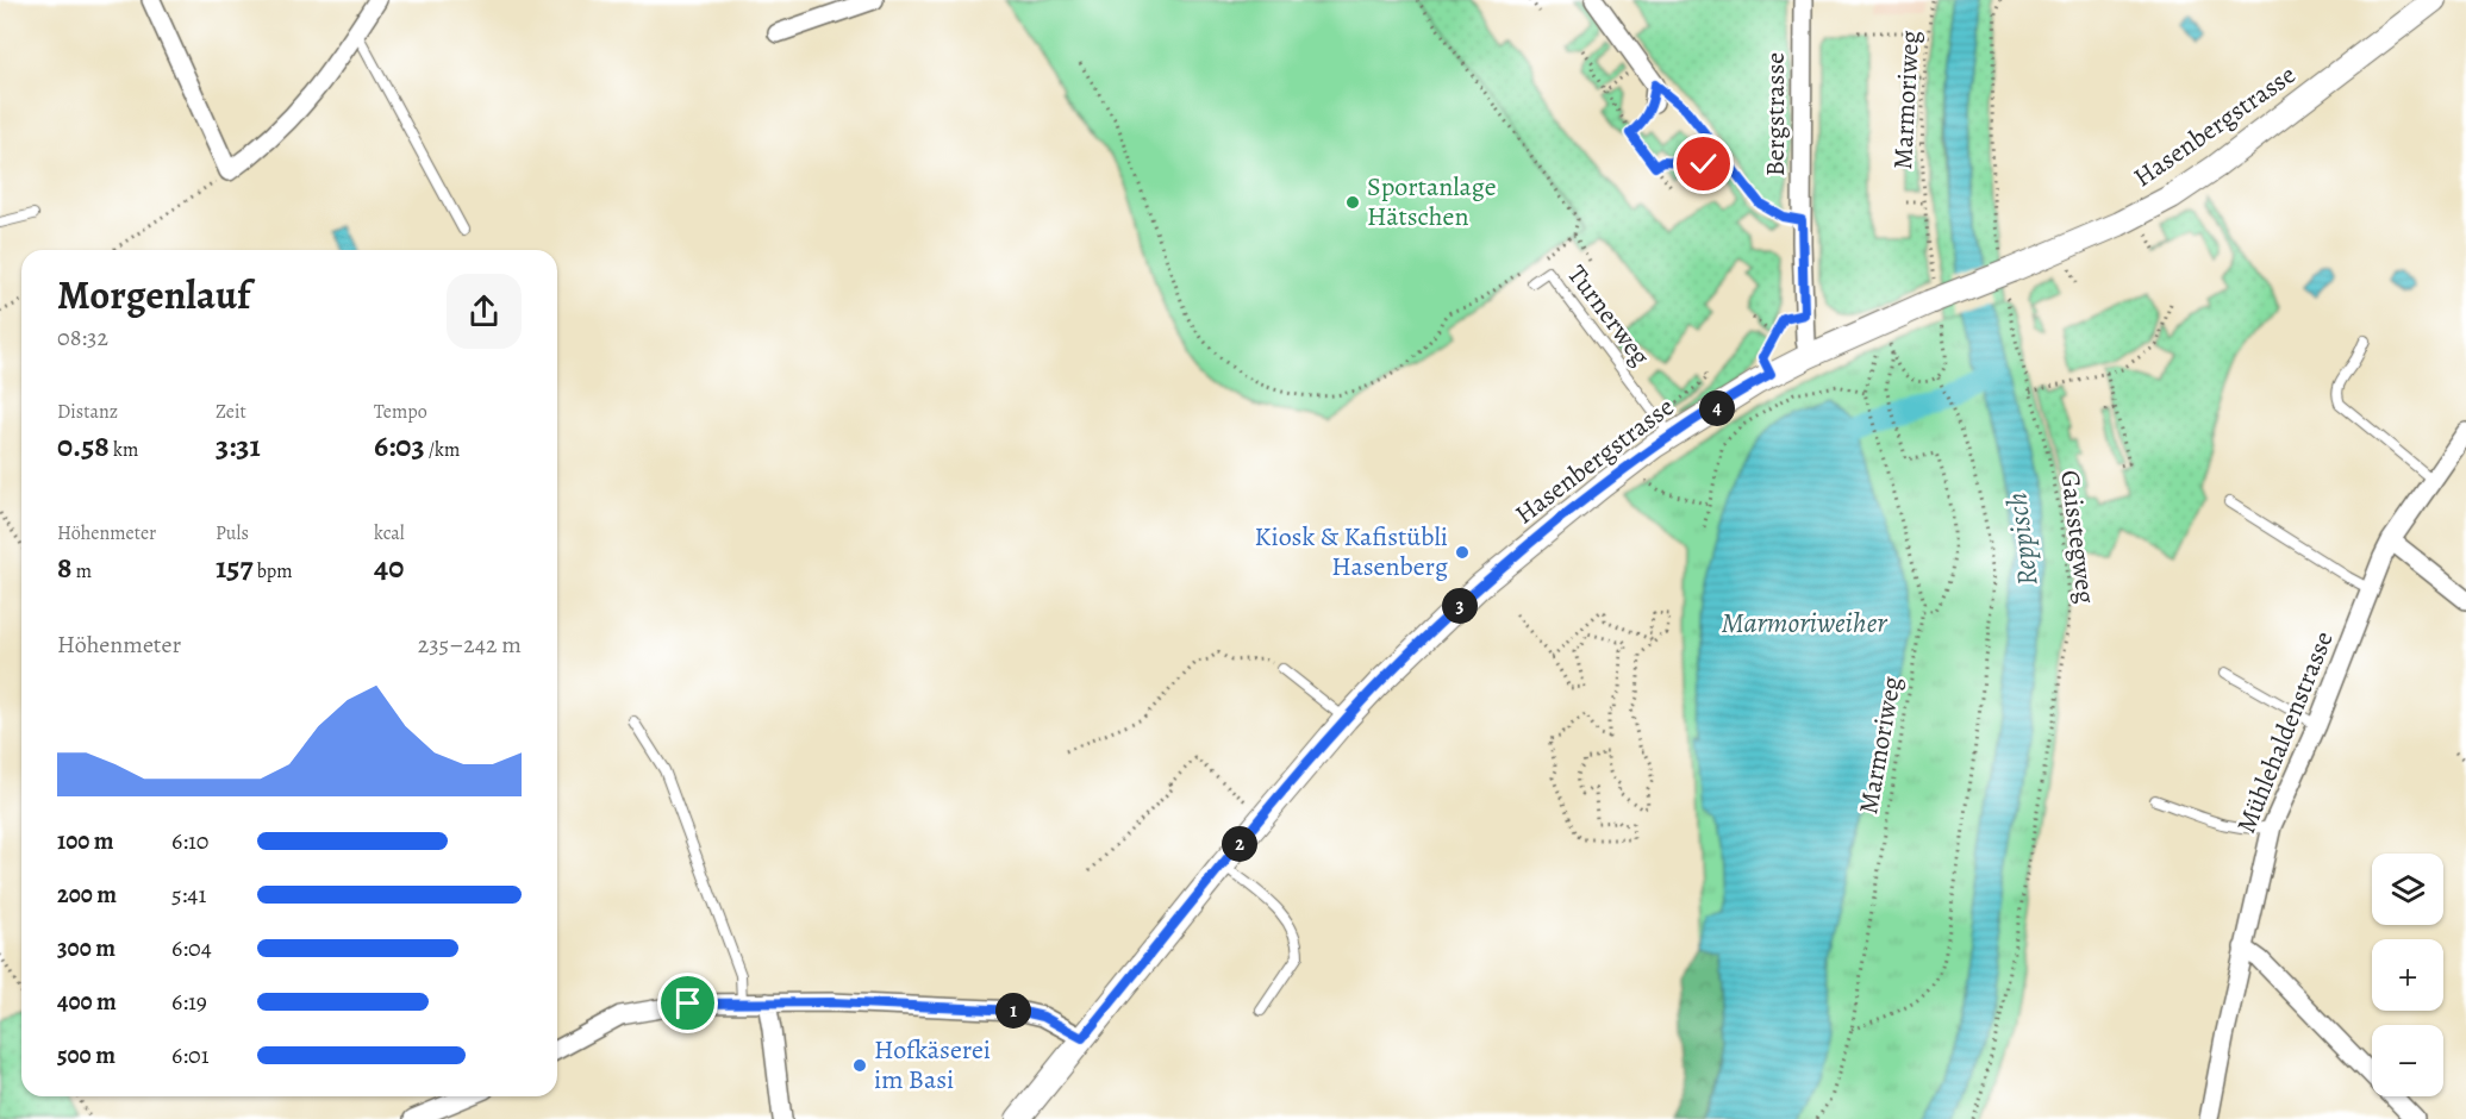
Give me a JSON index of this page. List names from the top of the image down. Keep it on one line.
{"streets":{"street":["Bergstrasse","Hasenbergstrasse","Mühlehaldenstrasse"],"lane":["Turnerweg"],"path":["Marmoriweg","Gaisstegweg"]},"crossings":[["Bergstrasse","Hasenbergstrasse"],["Hasenbergstrasse","Turnerweg"],["Hasenbergstrasse","Gaisstegweg"]],"water":["Reppisch","Marmoriweiher"],"places":["Sportanlage Hätschen","Kiosk & Kafistübli Hasenberg","Hofkäserei im Basi"],"page":{"heading":["Morgenlauf","08:32"],"stats":[["Distanz","0.58 km"],["Zeit","3:31"],["Tempo","6:03 /km"],["Höhenmeter","8 m"],["Puls","157 bpm"],["kcal","40"]],"pins":["4","3","2","1"],"chart":["Höhenmeter","235–242 m"],"list":[{"name":"100 m","note":"6:10"},{"name":"200 m","note":"5:41"},{"name":"300 m","note":"6:04"},{"name":"400 m","note":"6:19"},{"name":"500 m","note":"6:01"}],"map_buttons":["+","−"]}}
